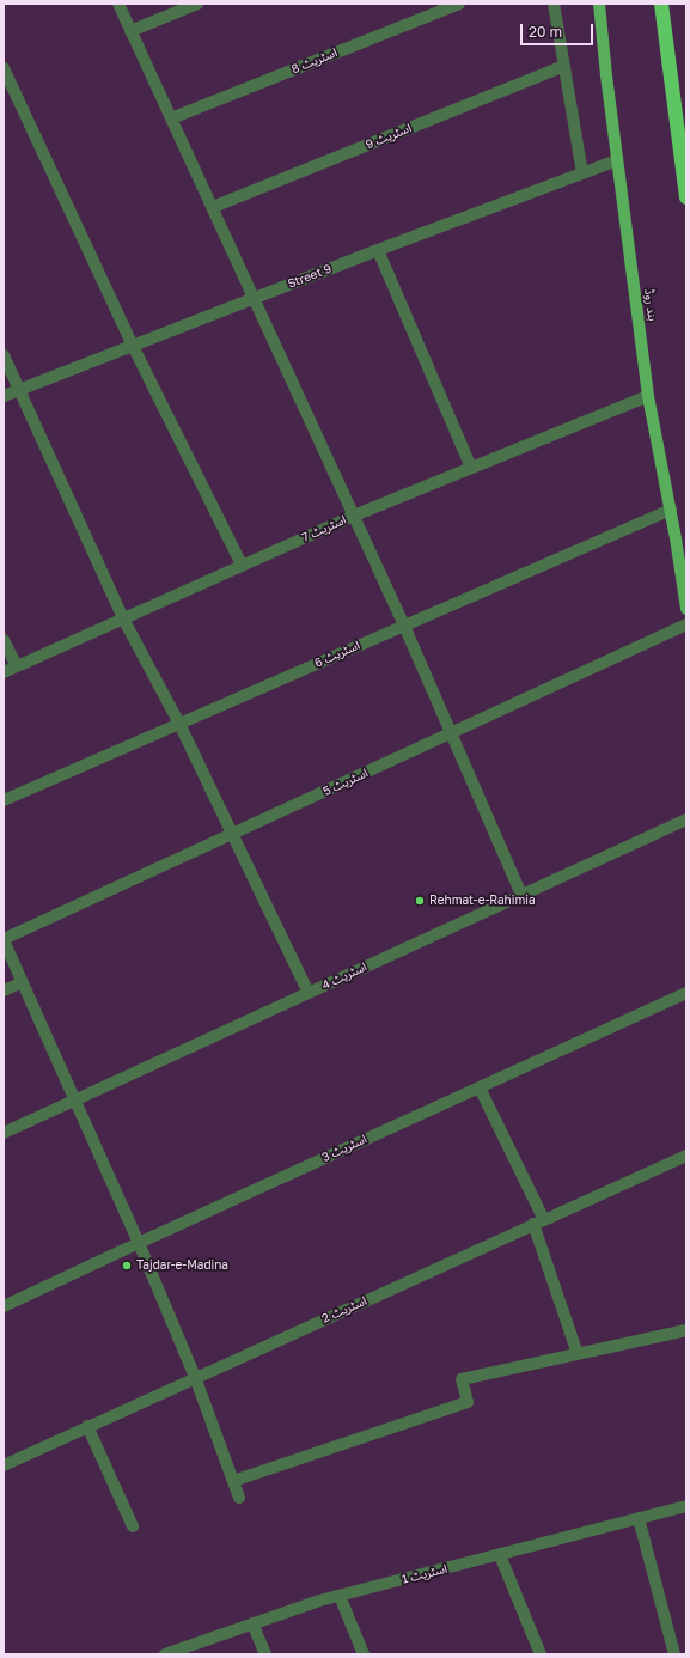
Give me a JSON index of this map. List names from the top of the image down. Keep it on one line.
{"streets":{"main road":["بند روڈ"],"street":["اسٹریٹ 8","اسٹریٹ 9","Street 9","اسٹریٹ 7","اسٹریٹ 6","اسٹریٹ 5","اسٹریٹ 4","اسٹریٹ 3","اسٹریٹ 2","اسٹریٹ 1"]},"crossings":[["Street 9","بند روڈ"],["بند روڈ","اسٹریٹ 7"],["بند روڈ","اسٹریٹ 6"]],"places":["Rehmat-e-Rahimia","Tajdar-e-Madina"],"scale_bar":"20 m"}
